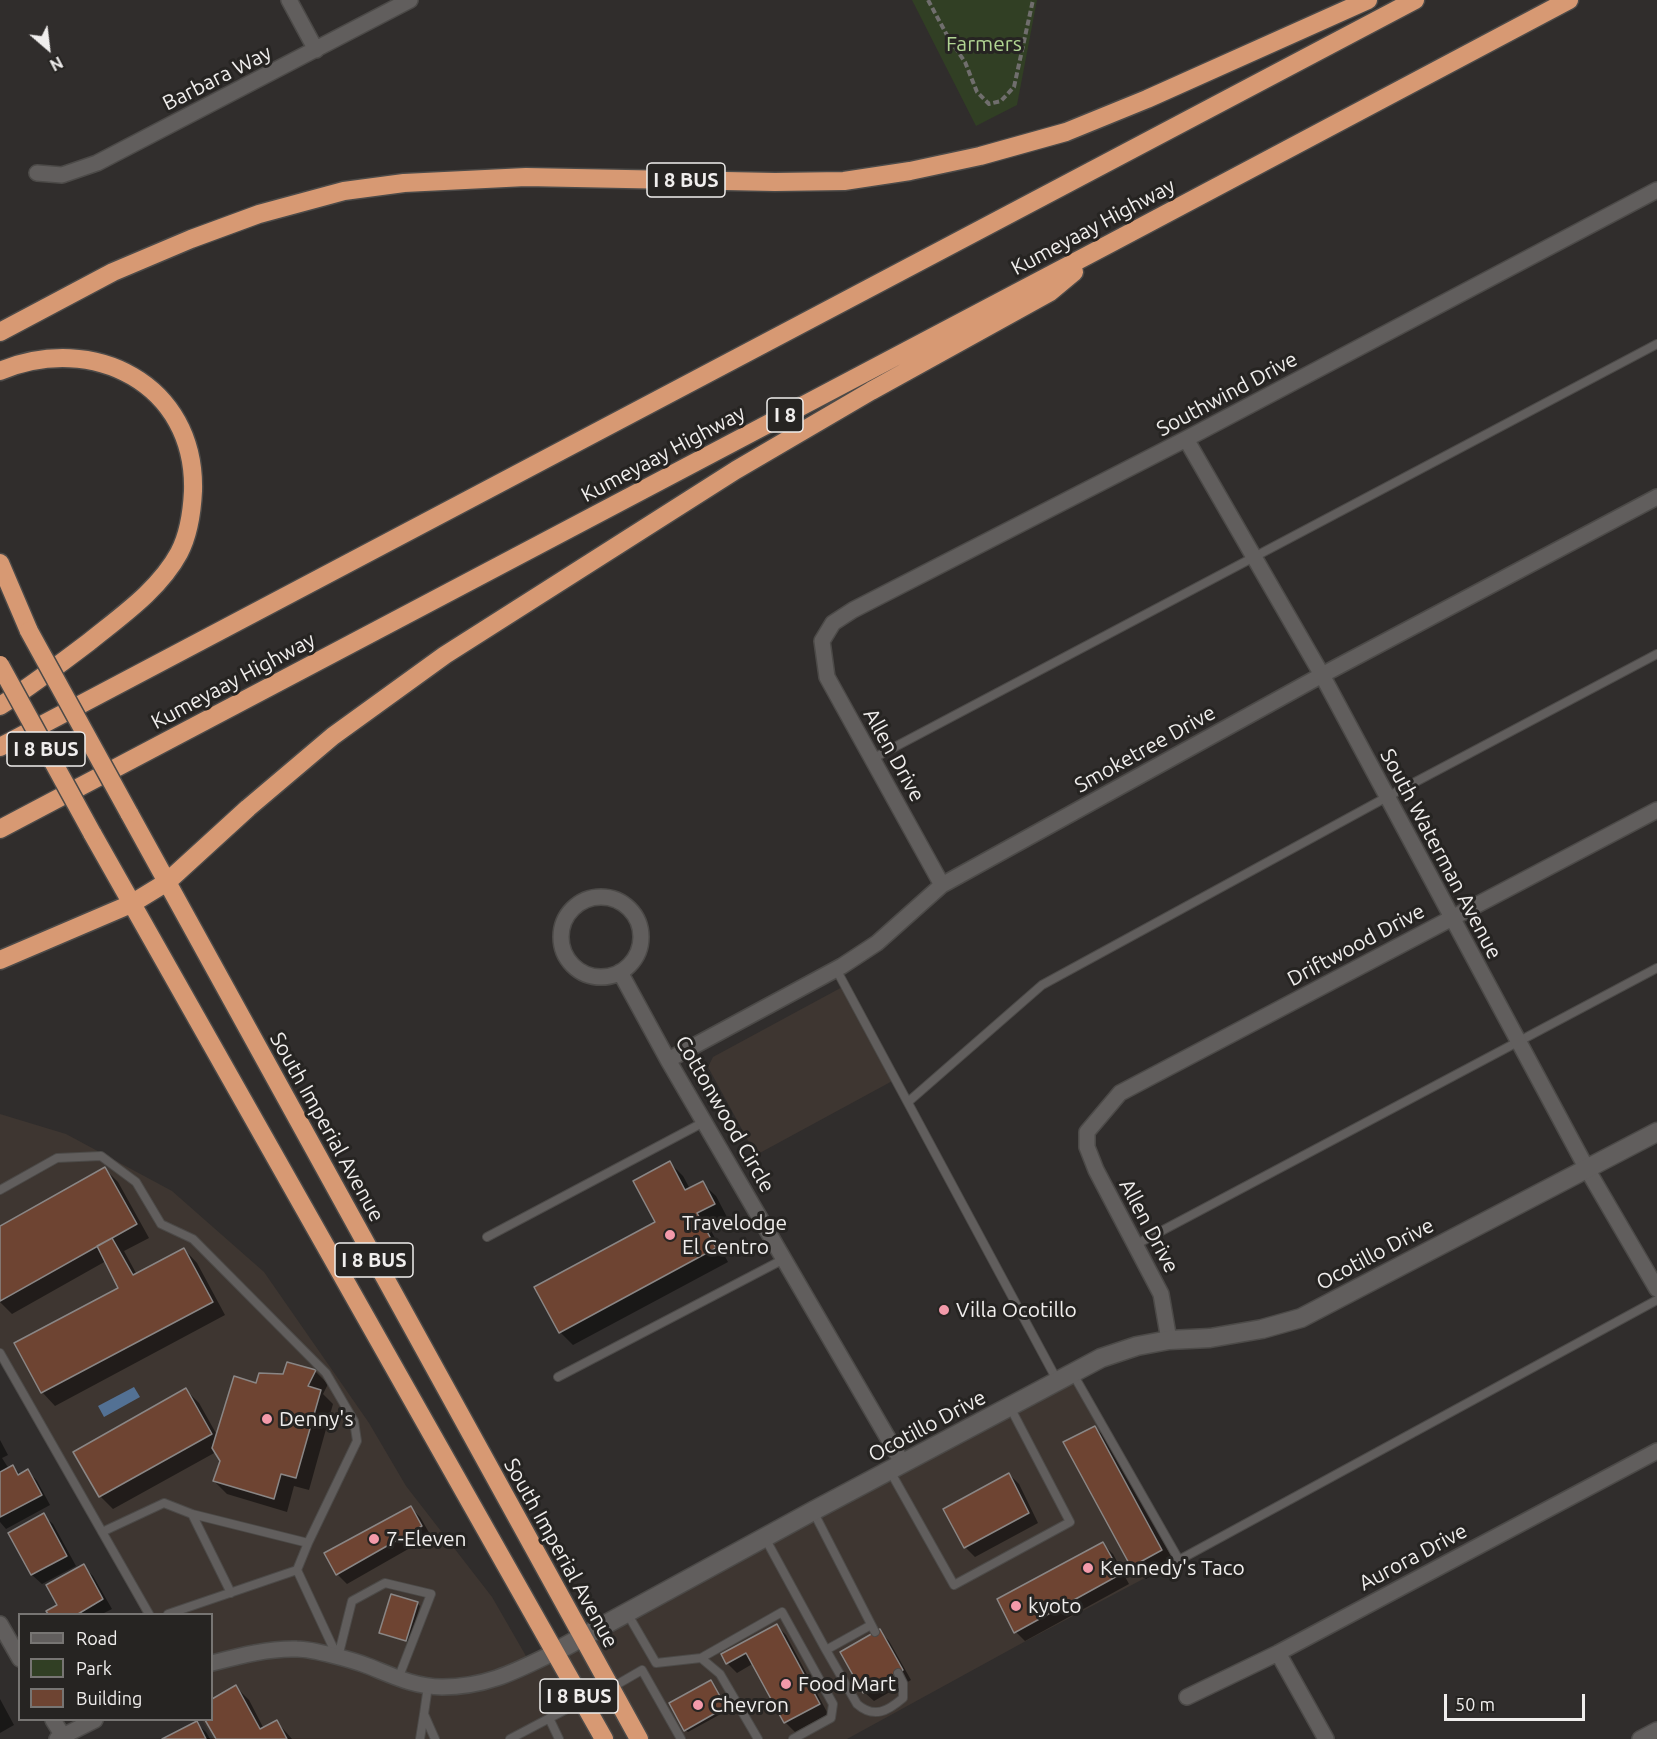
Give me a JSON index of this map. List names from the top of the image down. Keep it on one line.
{"streets":{"highway":["I 8 BUS","Kumeyaay Highway","I 8","South Imperial Avenue"],"street":["Barbara Way","Southwind Drive","Smoketree Drive","Allen Drive","South Waterman Avenue","Driftwood Drive","Cottonwood Circle","Ocotillo Drive","Aurora Drive"]},"crossings":[["I 8 BUS","Ocotillo Drive"],["Southwind Drive","Allen Drive"],["Southwind Drive","South Waterman Avenue"],["Smoketree Drive","Allen Drive"],["Smoketree Drive","South Waterman Avenue"],["Smoketree Drive","Cottonwood Circle"],["Allen Drive","Driftwood Drive"],["Allen Drive","Ocotillo Drive"],["South Waterman Avenue","Driftwood Drive"],["South Waterman Avenue","Ocotillo Drive"],["Cottonwood Circle","Ocotillo Drive"],["South Imperial Avenue","Ocotillo Drive"]],"parks":["Farmers"],"places":["Travelodge El Centro","Villa Ocotillo","Denny's","7-Eleven","Kennedy's Taco","kyoto","Food Mart","Chevron"],"legend":["Road","Park","Building"],"scale_bar":"50 m","north":"bottom right"}
